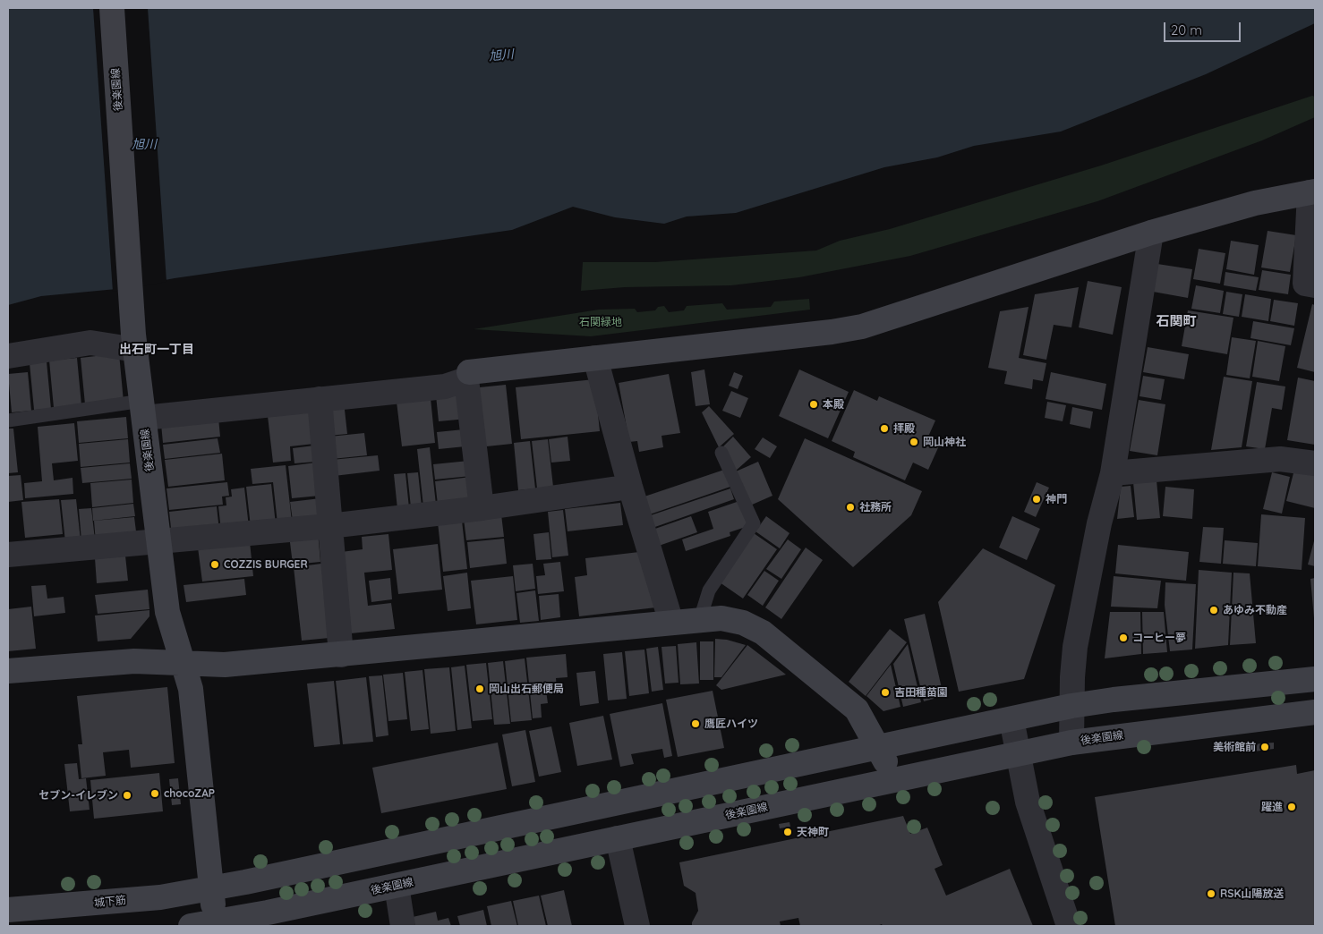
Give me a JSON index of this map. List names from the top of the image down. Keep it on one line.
{"streets":{"main road":["後楽園線","城下筋"]},"crossings":[["後楽園線","城下筋"]],"districts":["石関町","出石町一丁目"],"water":["旭川"],"parks":["石関緑地"],"places":["本殿","拝殿","岡山神社","神門","社務所","COZZIS BURGER","あゆみ不動産","コーヒー夢","岡山出石郵便局","吉田種苗園","鷹匠ハイツ","美術館前","chocoZAP","セブン-イレブン","躍進","天神町","RSK山陽放送"],"scale_bar":"20 m"}
